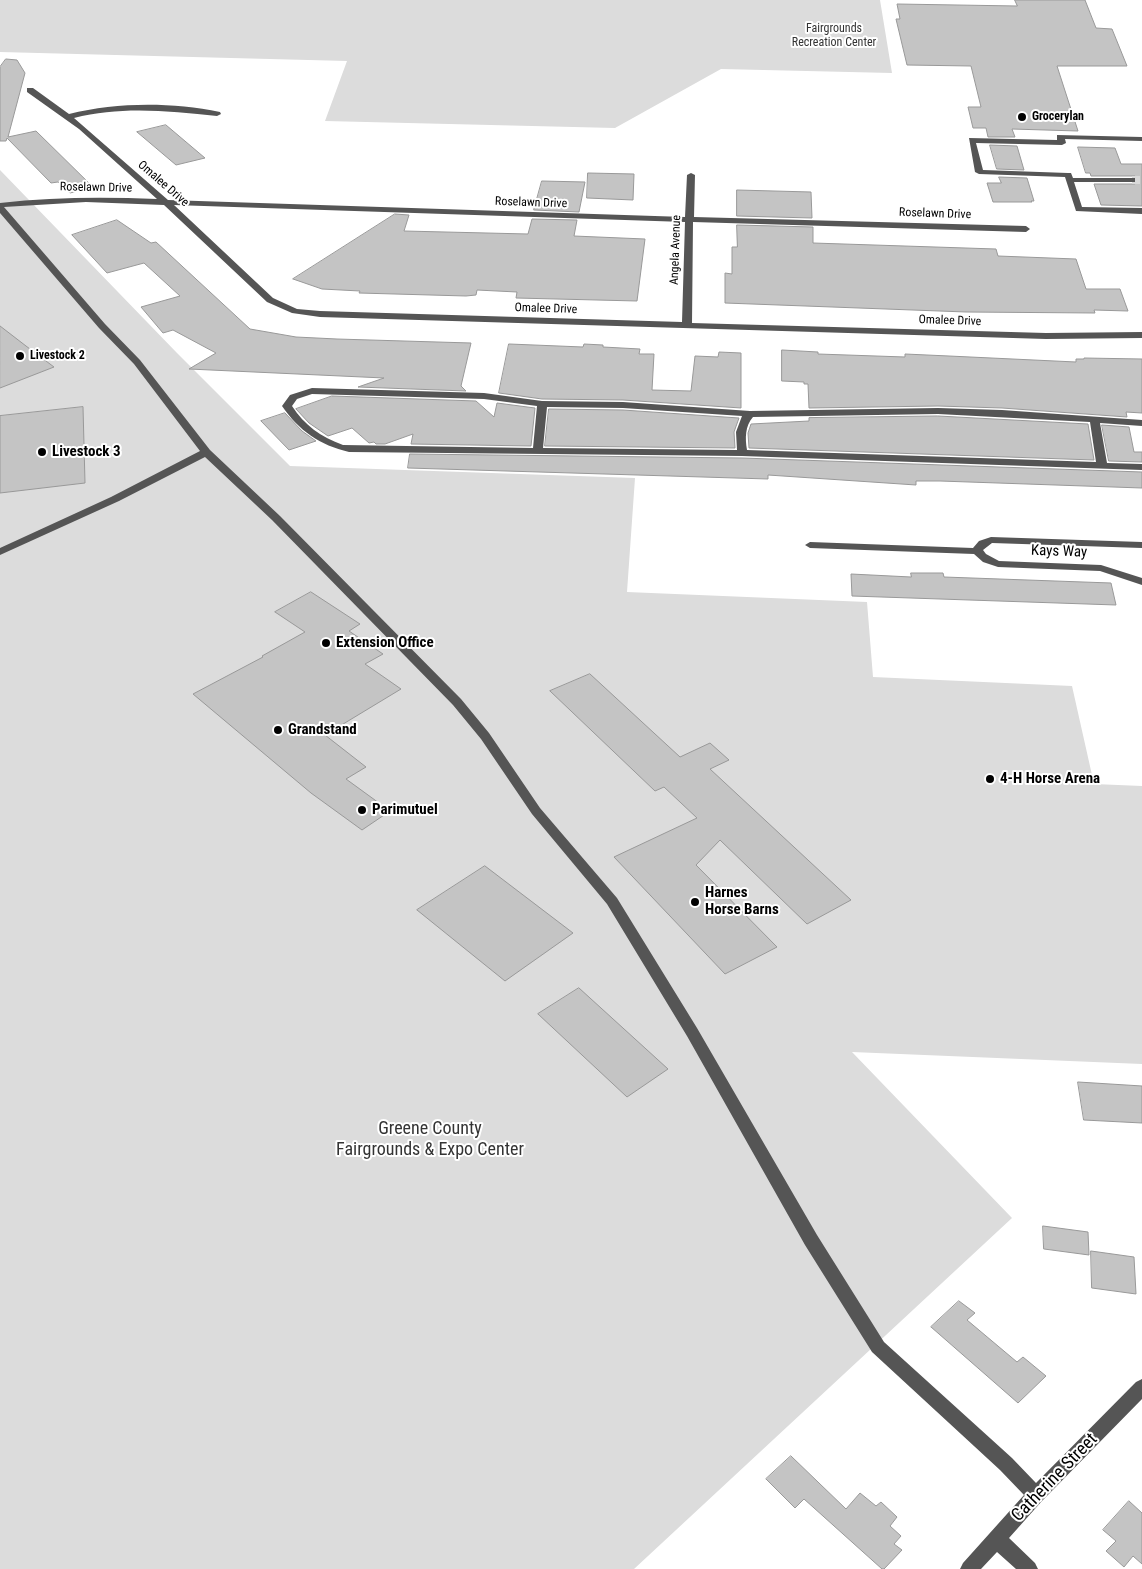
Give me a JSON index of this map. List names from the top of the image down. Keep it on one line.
{"streets":{"street":["Omalee Drive","Roselawn Drive","Angela Avenue","Kays Way","Catherine Street"]},"crossings":[["Omalee Drive","Roselawn Drive"],["Omalee Drive","Angela Avenue"],["Roselawn Drive","Angela Avenue"]],"parks":["Fairgrounds Recreation Center","Greene County Fairgrounds & Expo Center"],"places":["Grocerylan","Livestock 2","Livestock 3","Extension Office","Grandstand","4-H Horse Arena","Parimutuel","Harnes Horse Barns"]}
